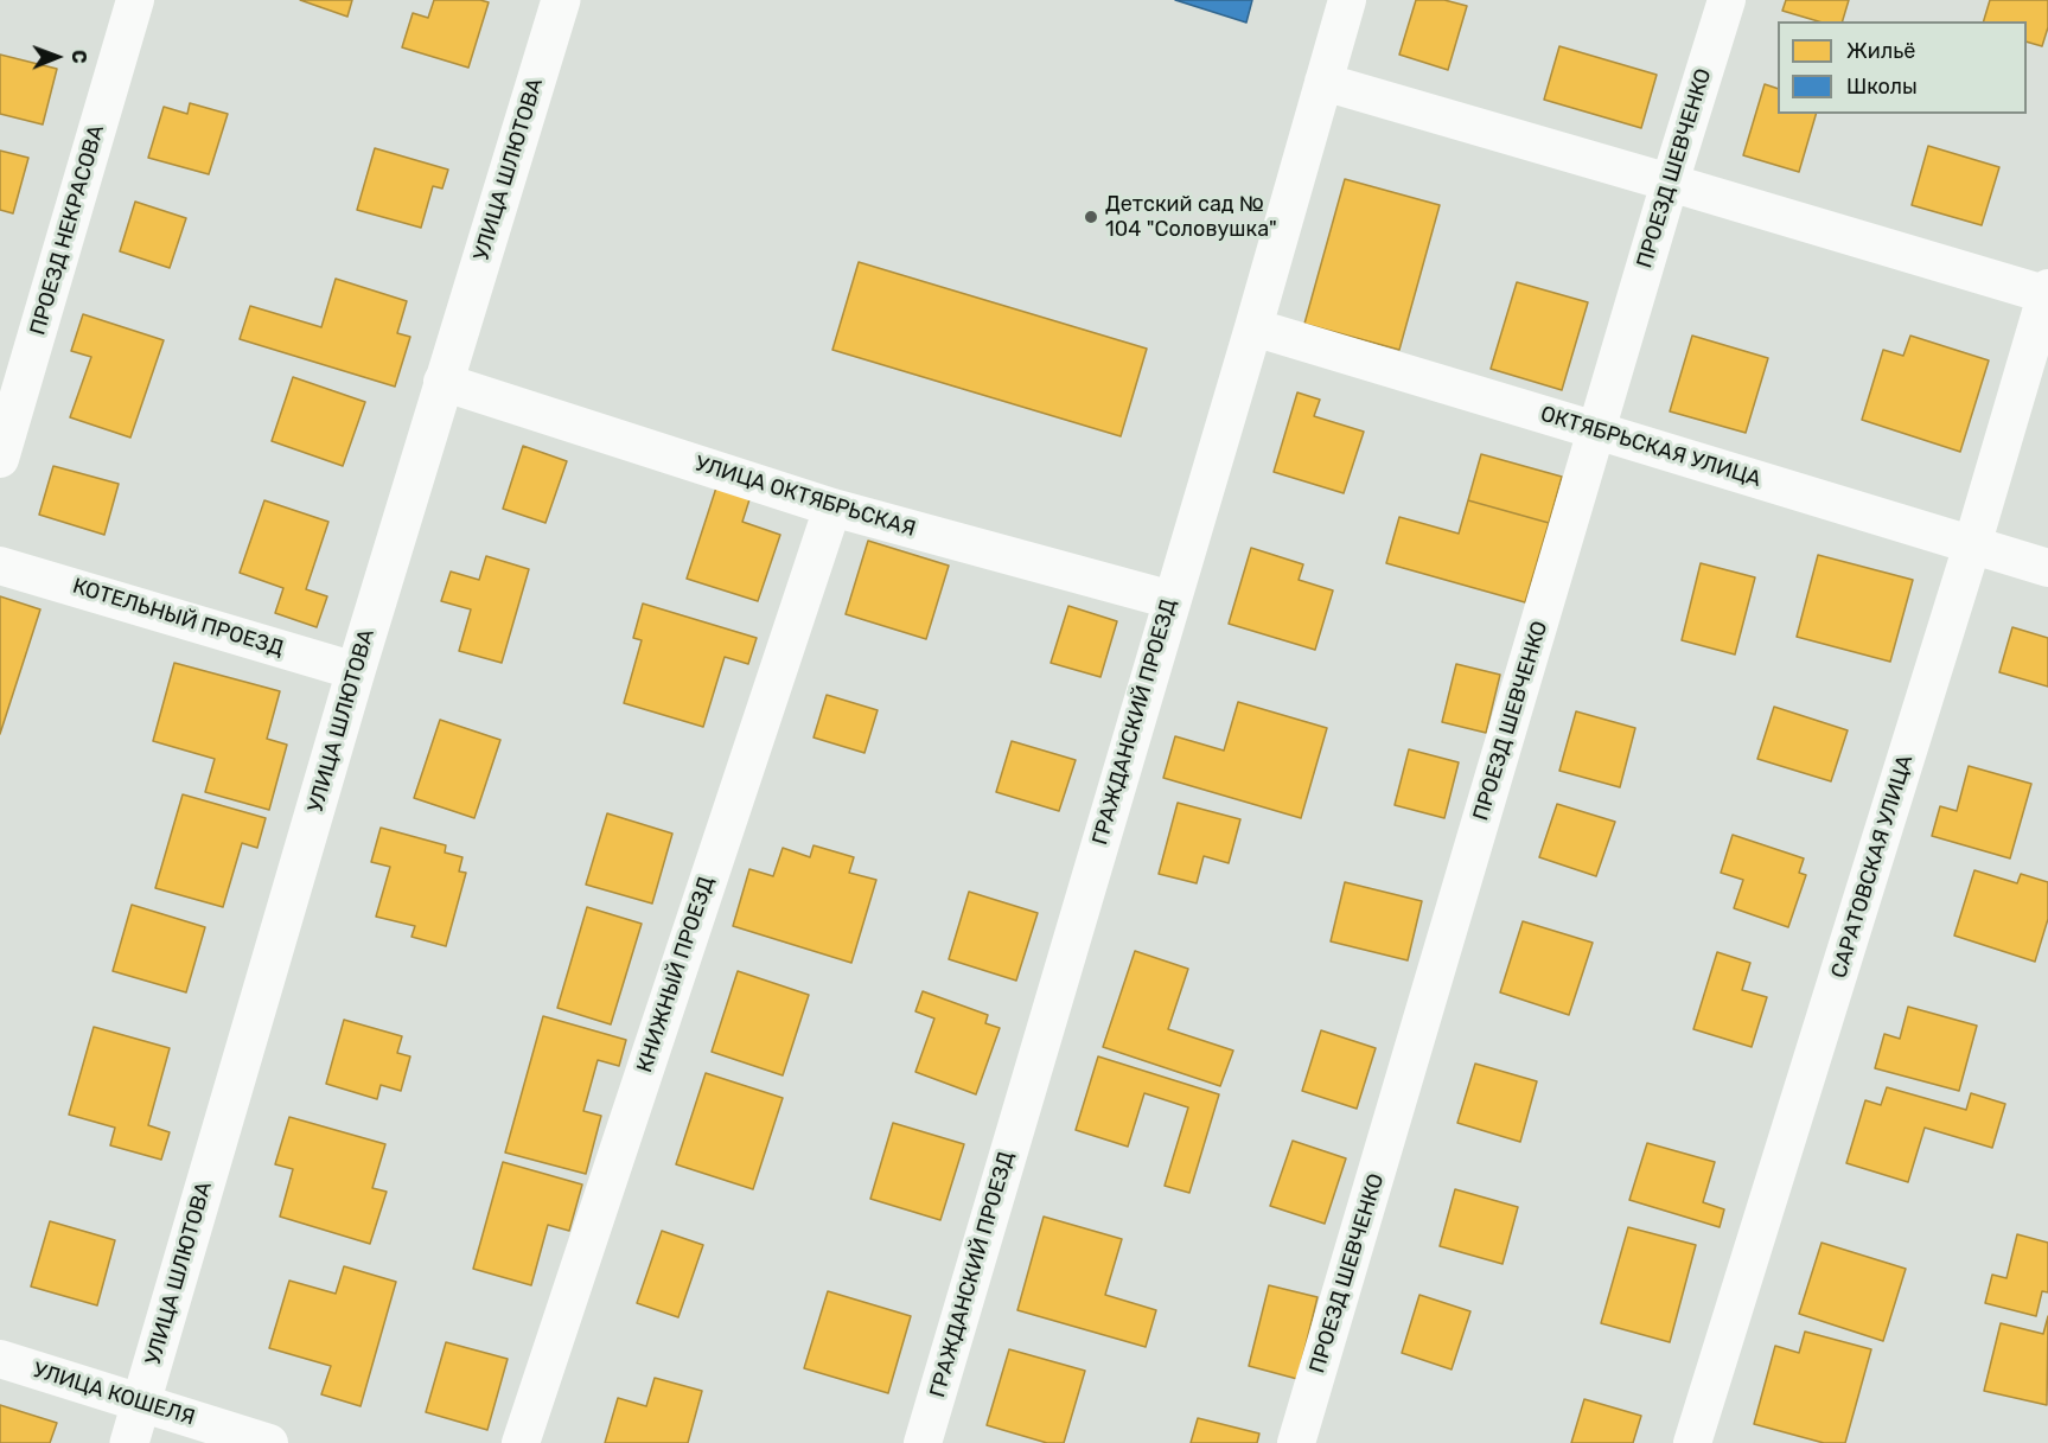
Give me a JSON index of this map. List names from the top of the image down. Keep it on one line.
{"streets":{"main road":["УЛИЦА ШЛЮТОВА"],"street":["ПРОЕЗД ШЕВЧЕНКО","ПРОЕЗД НЕКРАСОВА","ОКТЯБРЬСКАЯ УЛИЦА","УЛИЦА ОКТЯБРЬСКАЯ","КОТЕЛЬНЫЙ ПРОЕЗД","ГРАЖДАНСКИЙ ПРОЕЗД","САРАТОВСКАЯ УЛИЦА","КНИЖНЫЙ ПРОЕЗД","УЛИЦА КОШЕЛЯ"]},"crossings":[["ПРОЕЗД ШЕВЧЕНКО","ОКТЯБРЬСКАЯ УЛИЦА"],["УЛИЦА ШЛЮТОВА","УЛИЦА ОКТЯБРЬСКАЯ"],["УЛИЦА ШЛЮТОВА","КОТЕЛЬНЫЙ ПРОЕЗД"],["УЛИЦА ШЛЮТОВА","УЛИЦА КОШЕЛЯ"],["ОКТЯБРЬСКАЯ УЛИЦА","ГРАЖДАНСКИЙ ПРОЕЗД"],["ОКТЯБРЬСКАЯ УЛИЦА","САРАТОВСКАЯ УЛИЦА"],["УЛИЦА ОКТЯБРЬСКАЯ","ГРАЖДАНСКИЙ ПРОЕЗД"],["УЛИЦА ОКТЯБРЬСКАЯ","КНИЖНЫЙ ПРОЕЗД"]],"places":["Детский сад № 104 \"Соловушка\""],"legend":["Жильё","Школы"],"north":"right"}
